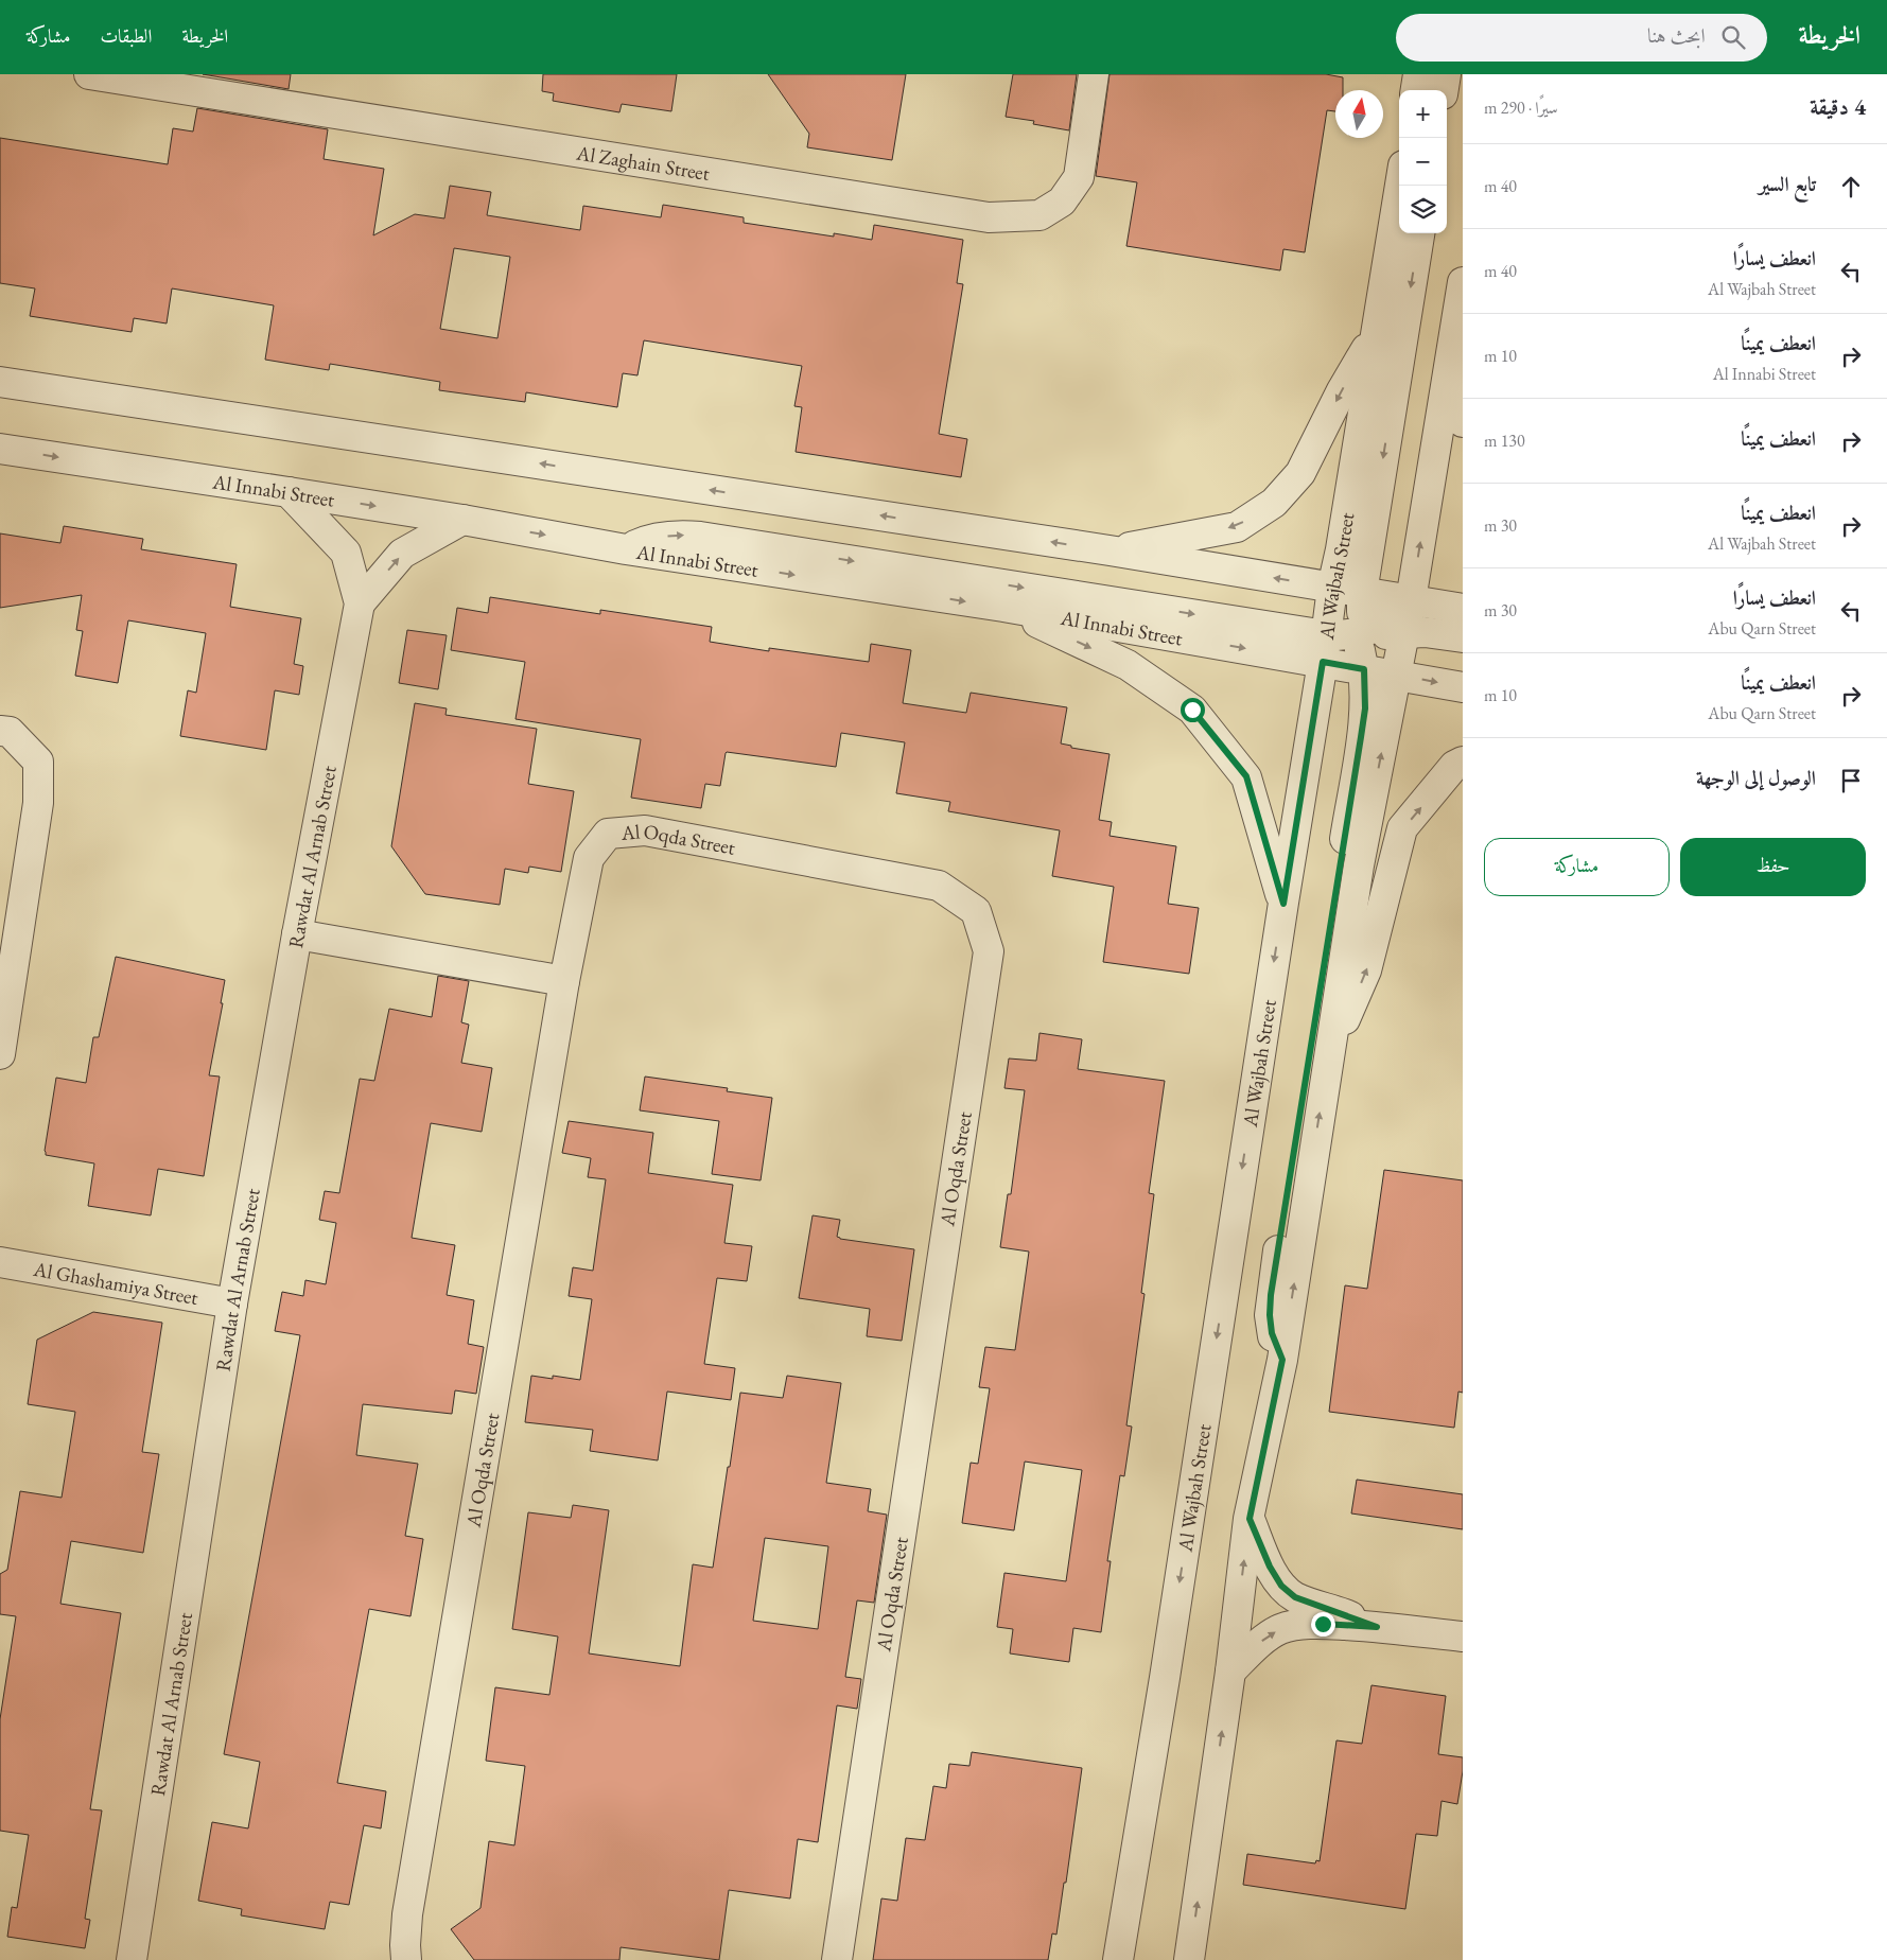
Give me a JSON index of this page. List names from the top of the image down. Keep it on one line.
{"streets":{"street":["Al Zaghain Street","Al Innabi Street","Al Wajbah Street","Al Oqda Street","Rawdat Al Arnab Street","Al Ghashamiya Street"]},"crossings":[["Al Innabi Street","Al Wajbah Street"],["Al Innabi Street","Rawdat Al Arnab Street"],["Rawdat Al Arnab Street","Al Ghashamiya Street"]],"north":"top","page":{"header":"الخريطة","search":"ابحث هنا","nav":["الخريطة","الطبقات","مشاركة"],"heading":["4 دقيقة","سيرًا · 290 m"],"map_buttons":["+","−"],"list":[["تابع السير","40 m"],["انعطف يسارًا","Al Wajbah Street","40 m"],["انعطف يمينًا","Al Innabi Street","10 m"],["انعطف يمينًا","130 m"],["انعطف يمينًا","Al Wajbah Street","30 m"],["انعطف يسارًا","Abu Qarn Street","30 m"],["انعطف يمينًا","Abu Qarn Street","10 m"],"الوصول إلى الوجهة"],"buttons":["حفظ","مشاركة"]}}
